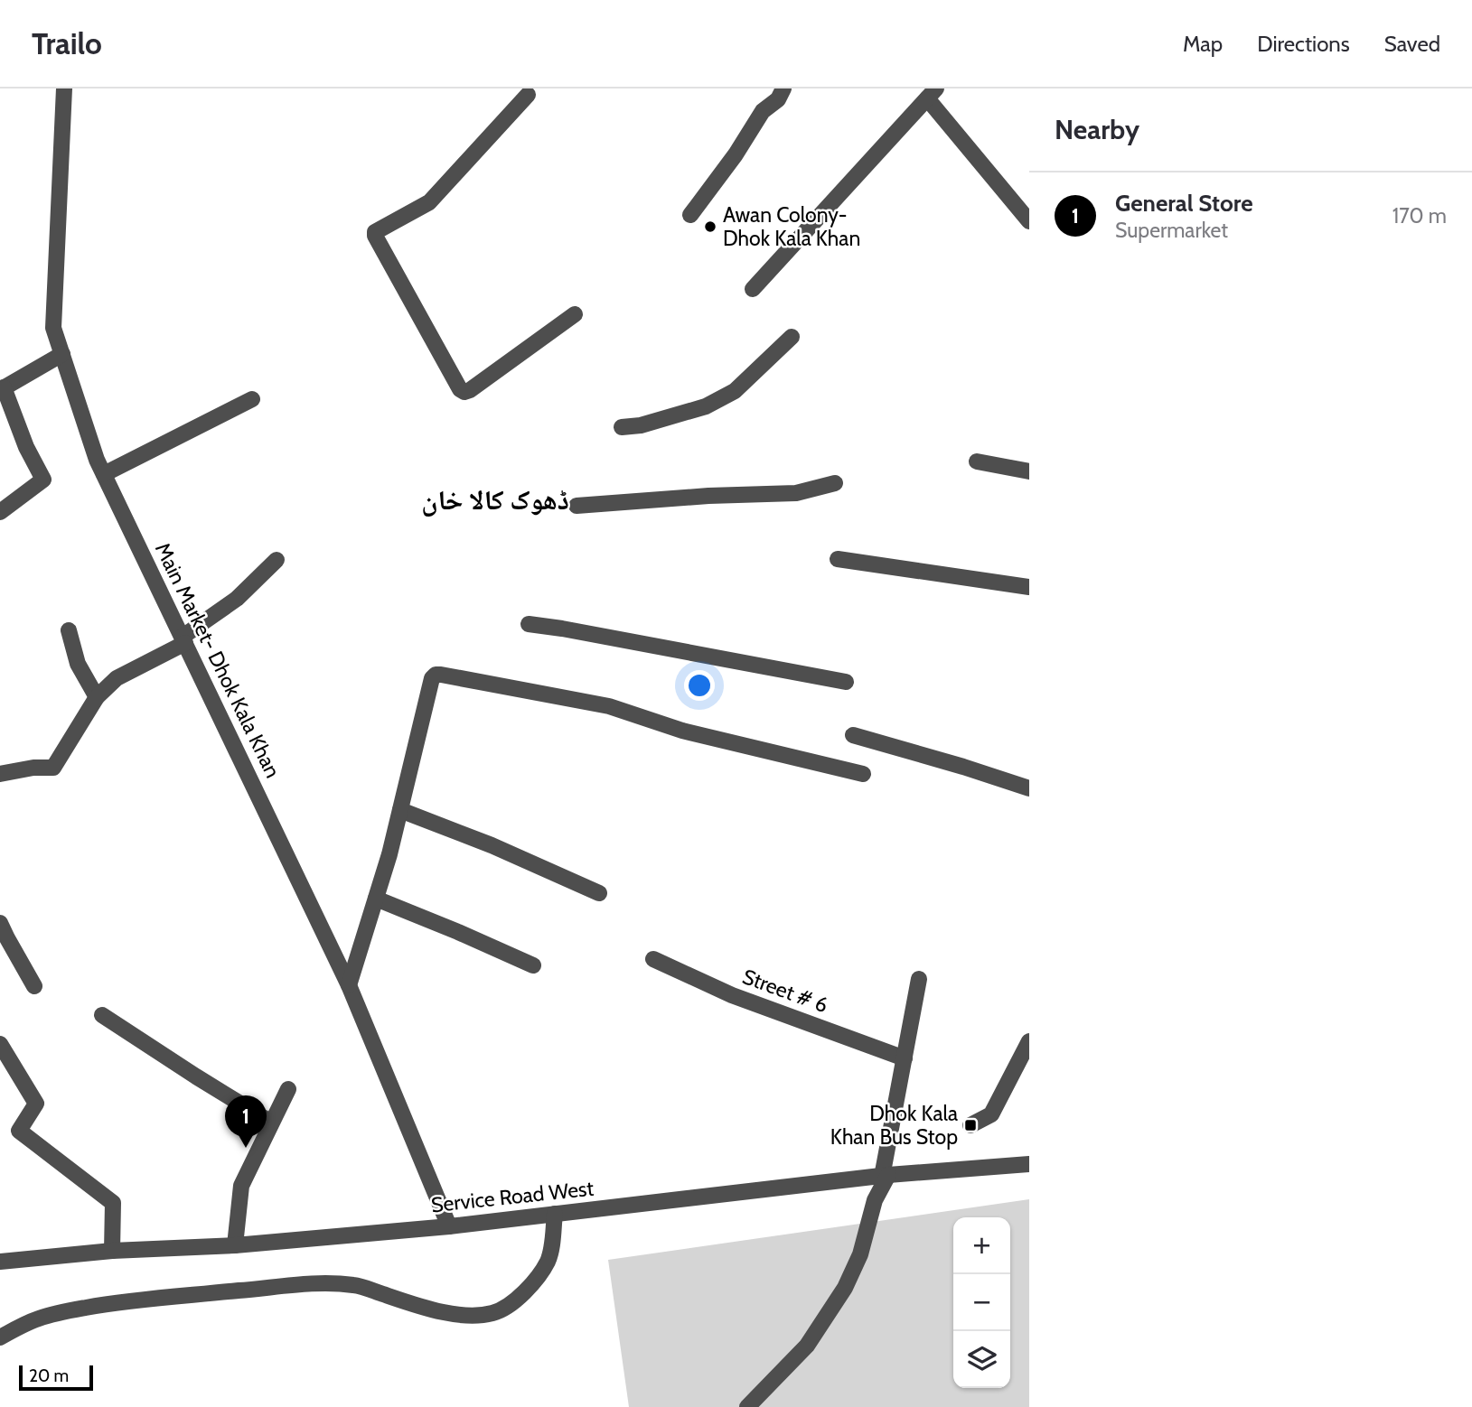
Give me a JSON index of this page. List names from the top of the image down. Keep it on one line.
{"streets":{"street":["Main Market- Dhok Kala Khan","Street # 6","Service Road West"]},"crossings":[["Main Market- Dhok Kala Khan","Service Road West"]],"districts":["ڈھوک کالا خان"],"places":{"other":["Awan Colony- Dhok Kala Khan"],"transit":["Dhok Kala Khan Bus Stop"]},"scale_bar":"20 m","page":{"header":"Trailo","nav":["Map","Directions","Saved"],"heading":"Nearby","list":[{"mark":"1","name":"General Store","note":"Supermarket","value":"170 m"}],"pins":"1","map_buttons":["+","−"],"scale":"20 m"}}
